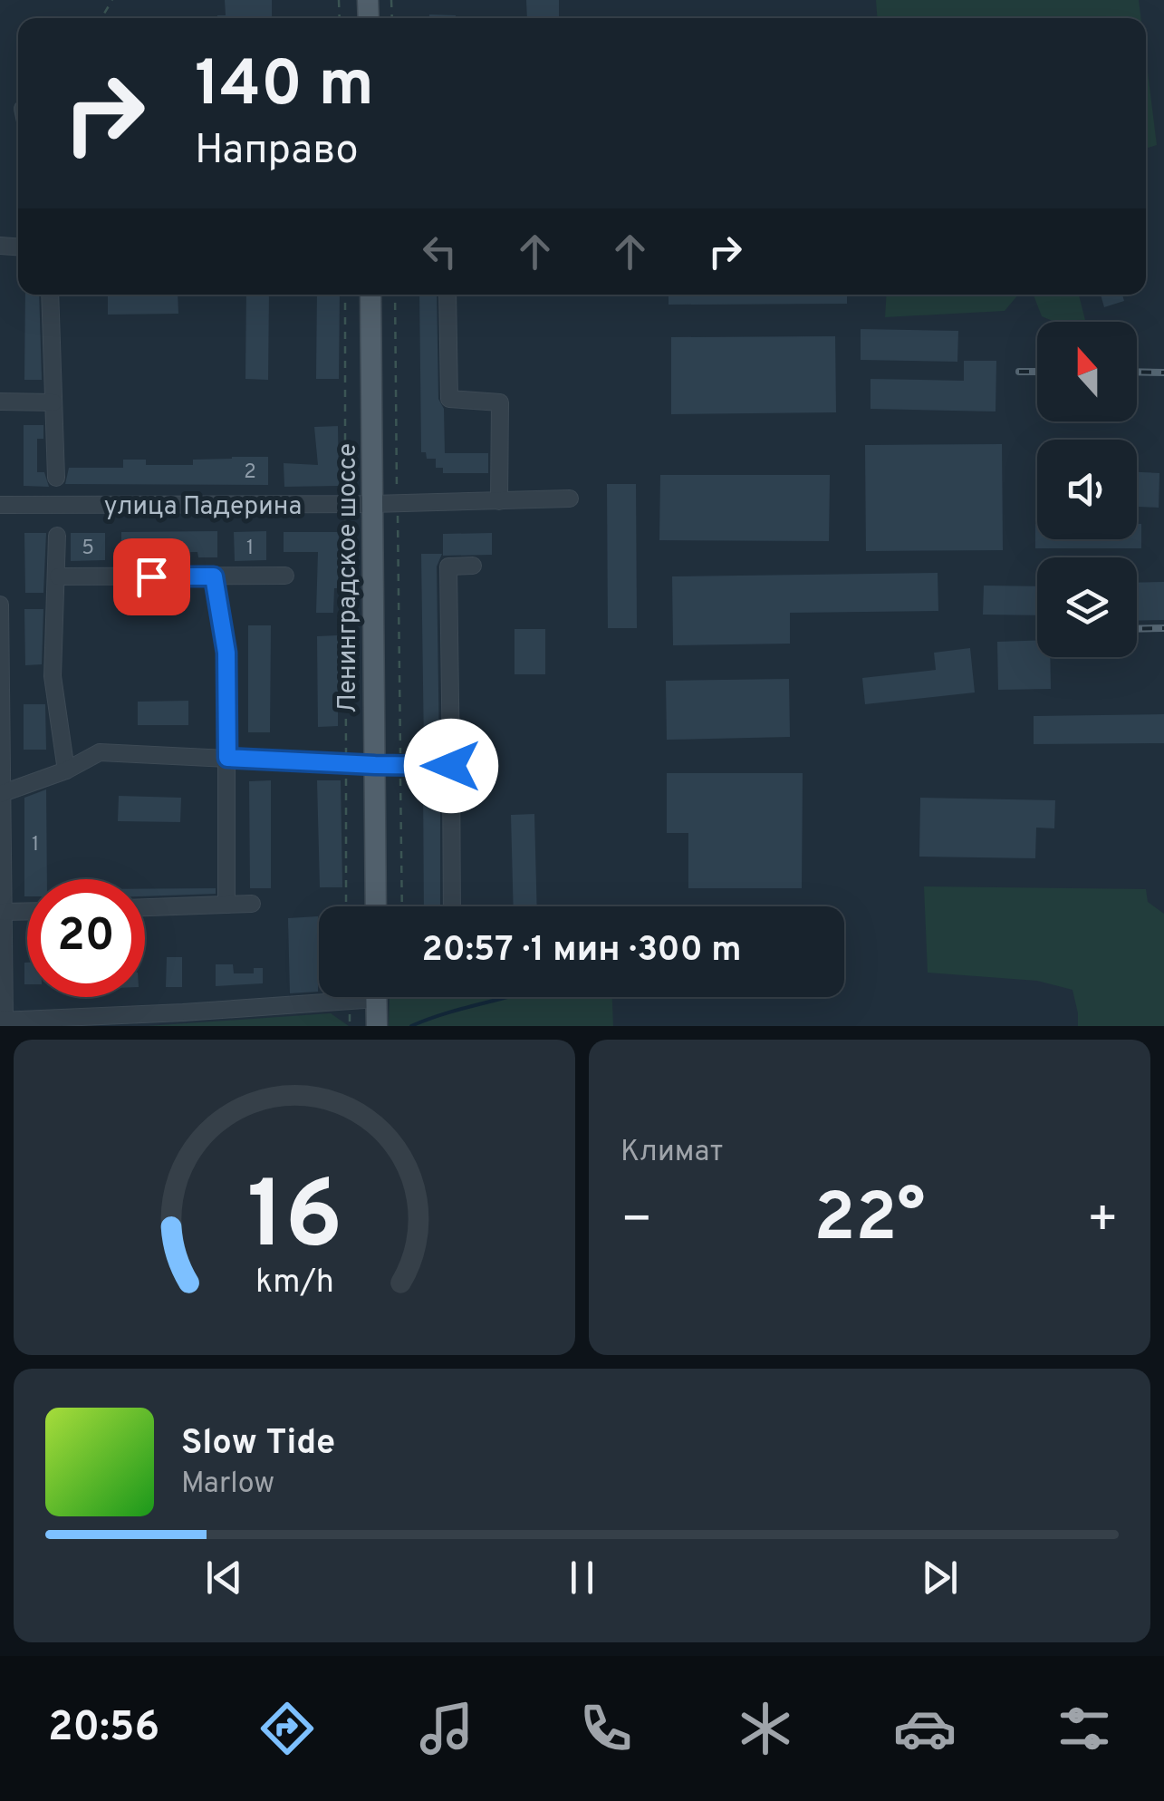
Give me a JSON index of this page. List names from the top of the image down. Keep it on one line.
{"streets":{"main road":["Ленинградское шоссе"],"street":["улица Падерина"]},"crossings":[["улица Падерина","Ленинградское шоссе"]],"house_numbers":["2","5","1","1"],"north":"top","page":{"turn":["140 m","Направо"],"limit":"20","trip":"20:57 · 1 мин · 300 m","tile":"Климат","heat":["−","22°","+"],"song":["Slow Tide","Marlow"],"tabs":"20:56","gauge":["16","km/h"]}}
